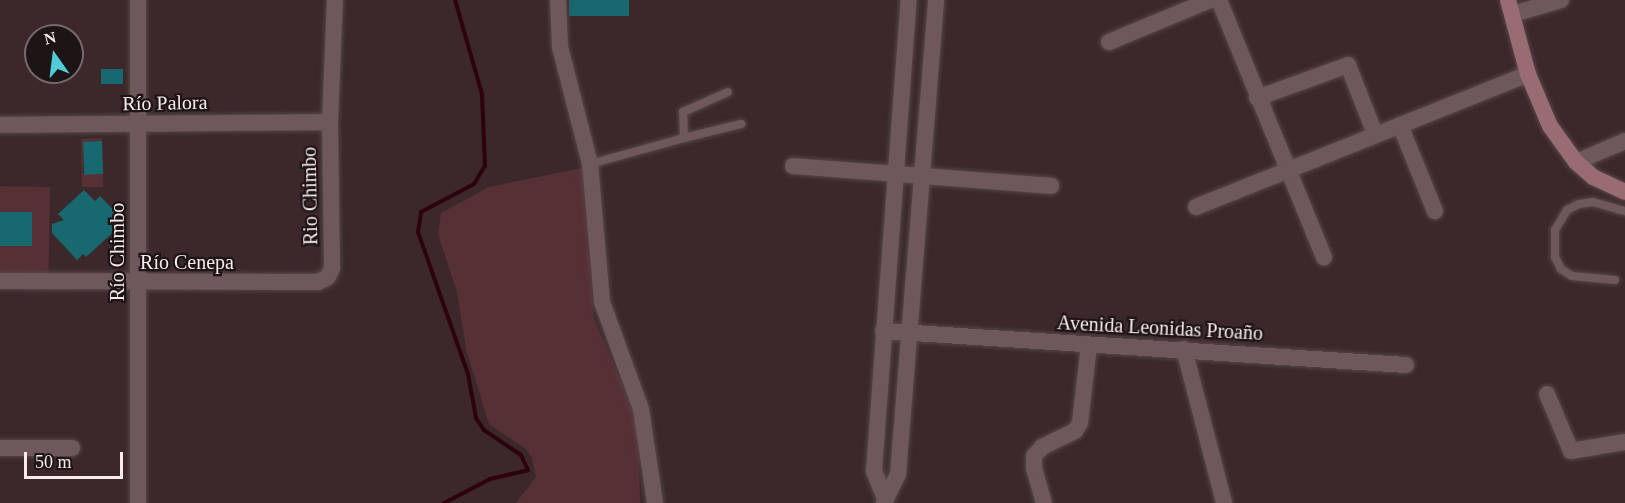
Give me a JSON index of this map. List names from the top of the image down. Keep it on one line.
{"streets":{"street":["Río Palora","Rio Chimbo","Río Chimbo","Río Cenepa","Avenida Leonidas Proaño"]},"crossings":[["Río Palora","Rio Chimbo"],["Río Palora","Río Chimbo"],["Rio Chimbo","Río Cenepa"],["Río Chimbo","Río Cenepa"]],"scale_bar":"50 m","north":"top"}
